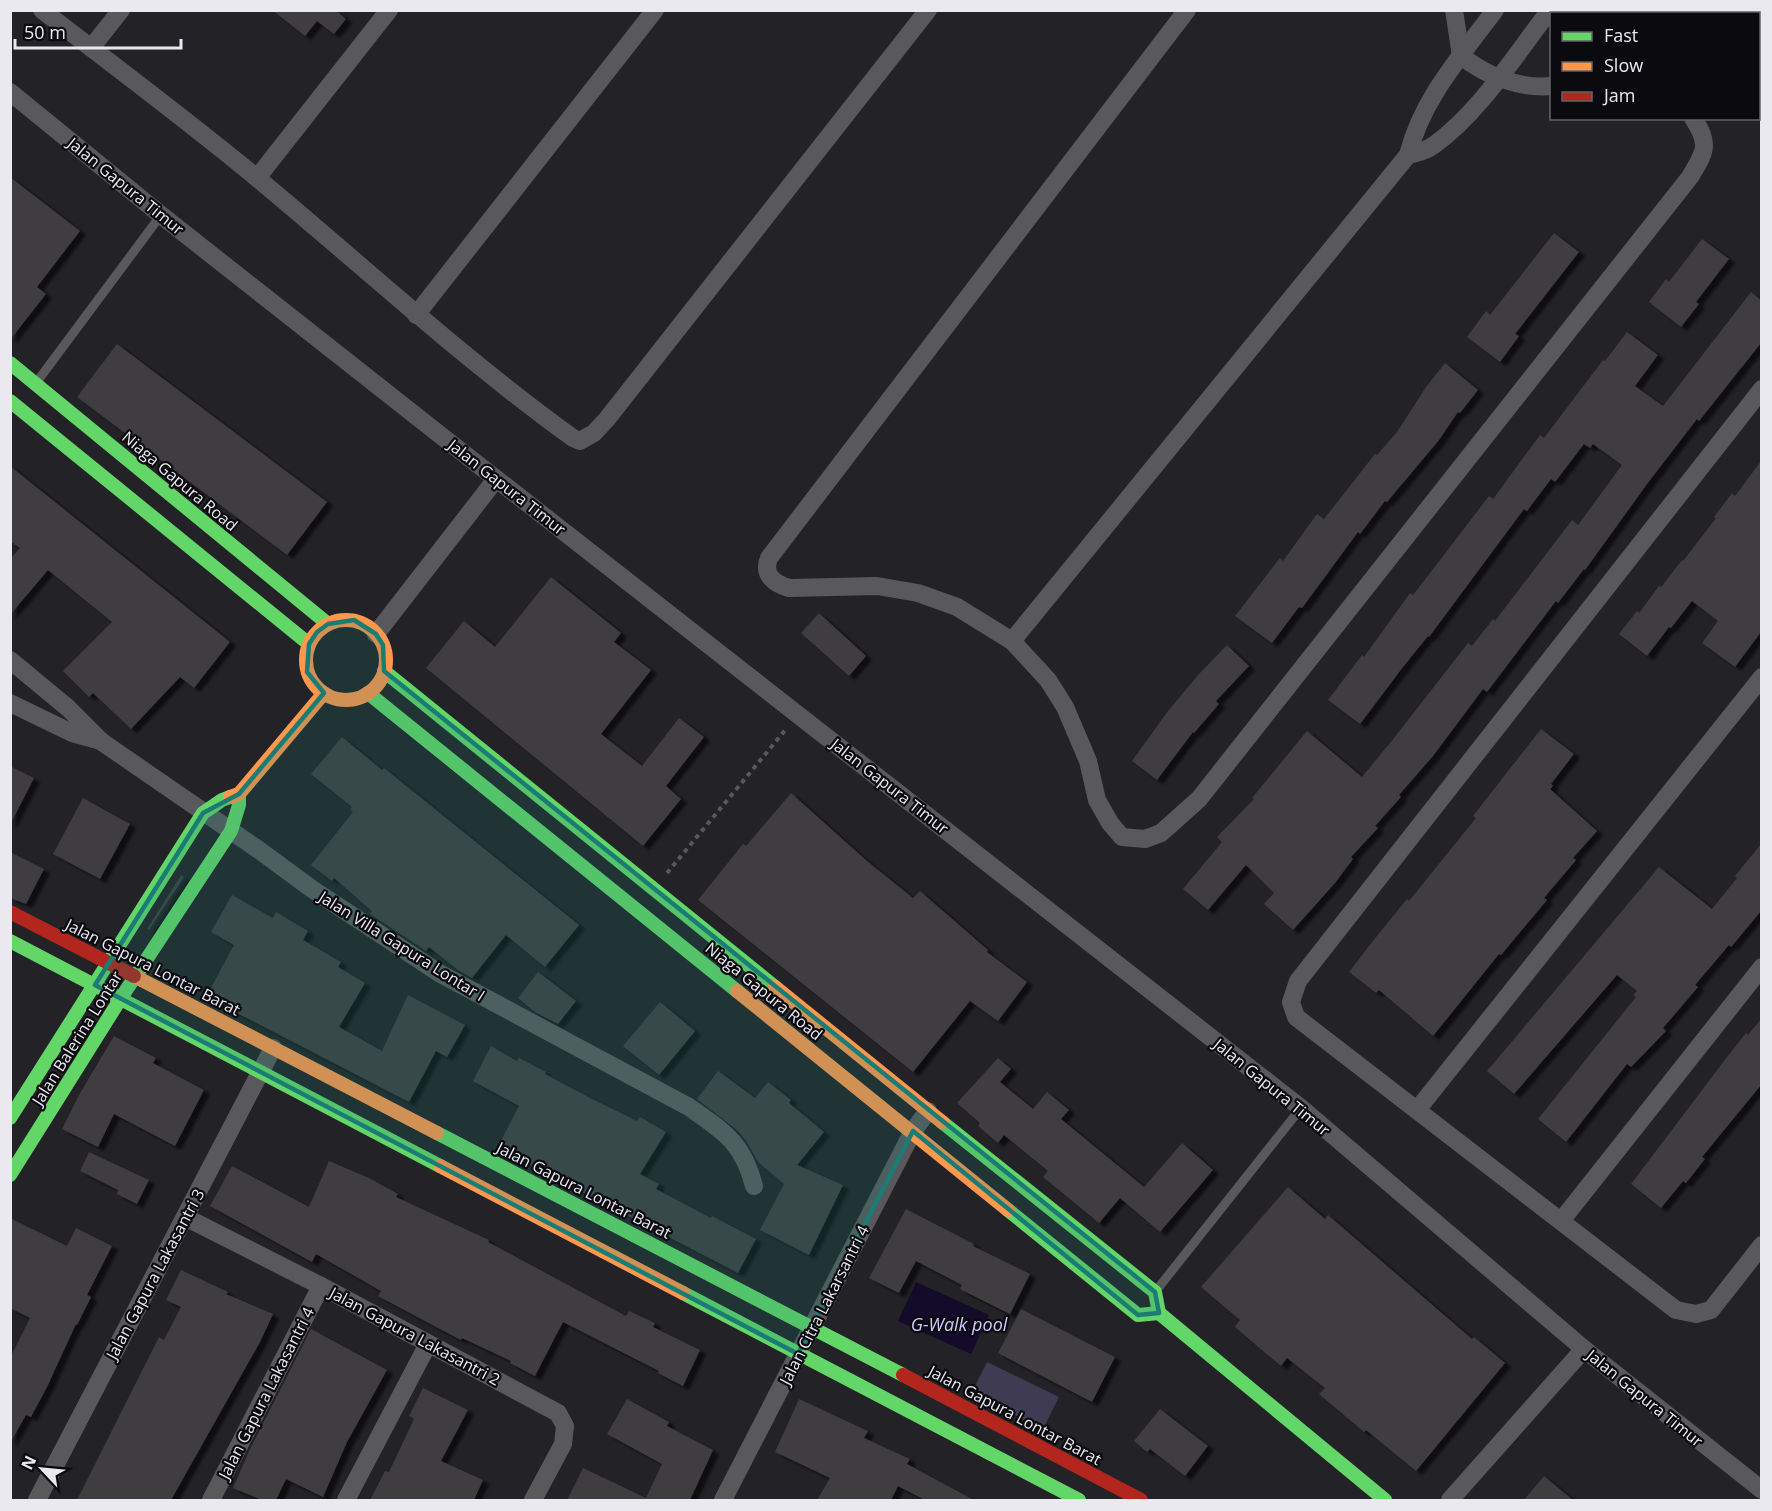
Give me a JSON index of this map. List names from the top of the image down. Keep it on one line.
{"streets":{"street":["Jalan Gapura Timur","Niaga Gapura Road","Jalan Villa Gapura Lontar I","Jalan Gapura Lontar Barat","Jalan Balerina Lontar","Jalan Gapura Lakasantri 3","Jalan Citra Lakarsantri 4","Jalan Gapura Lakasantri 2","Jalan Gapura Lakasantri 4"]},"crossings":[["Niaga Gapura Road","Jalan Balerina Lontar"],["Niaga Gapura Road","Jalan Citra Lakarsantri 4"],["Jalan Villa Gapura Lontar I","Jalan Balerina Lontar"],["Jalan Gapura Lontar Barat","Jalan Balerina Lontar"],["Jalan Gapura Lontar Barat","Jalan Gapura Lakasantri 3"],["Jalan Gapura Lontar Barat","Jalan Citra Lakarsantri 4"],["Jalan Gapura Lakasantri 3","Jalan Gapura Lakasantri 2"],["Jalan Gapura Lakasantri 2","Jalan Gapura Lakasantri 4"]],"water":["G-Walk pool"],"legend":["Fast","Slow","Jam"],"scale_bar":"50 m","north":"top left"}
